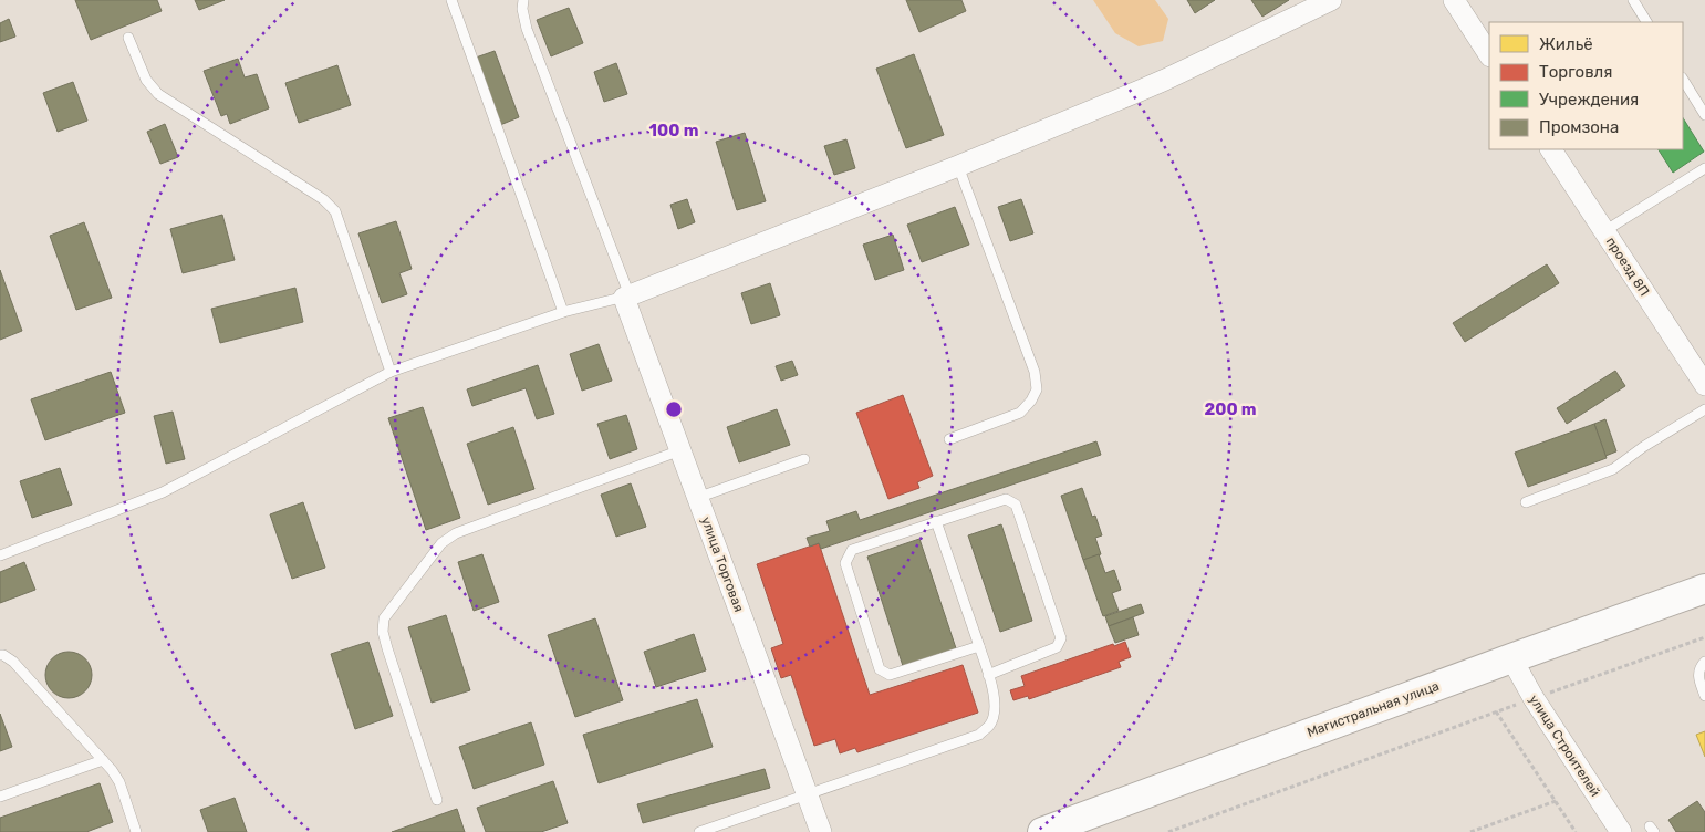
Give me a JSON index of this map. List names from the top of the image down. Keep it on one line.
{"streets":{"main road":["Магистральная улица"],"street":["проезд 8П","улица Торговая","улица Строителей"]},"crossings":[["Магистральная улица","улица Строителей"]],"legend":["Жильё","Торговля","Учреждения","Промзона"],"rings":["100 m","200 m"]}
